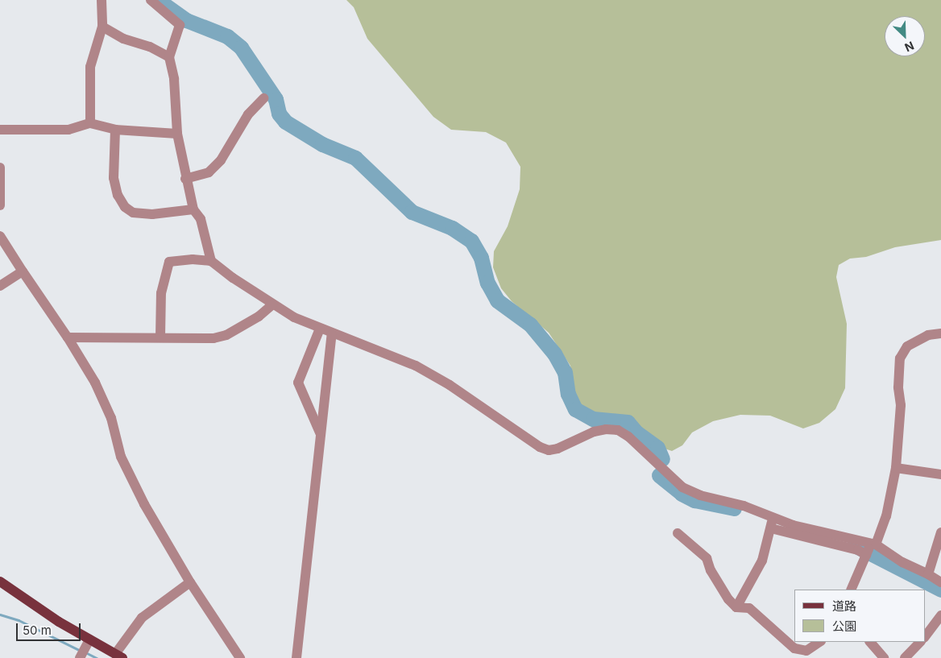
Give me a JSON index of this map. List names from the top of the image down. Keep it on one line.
{"legend":["道路","公園"],"scale_bar":"50 m","north":"bottom right"}
